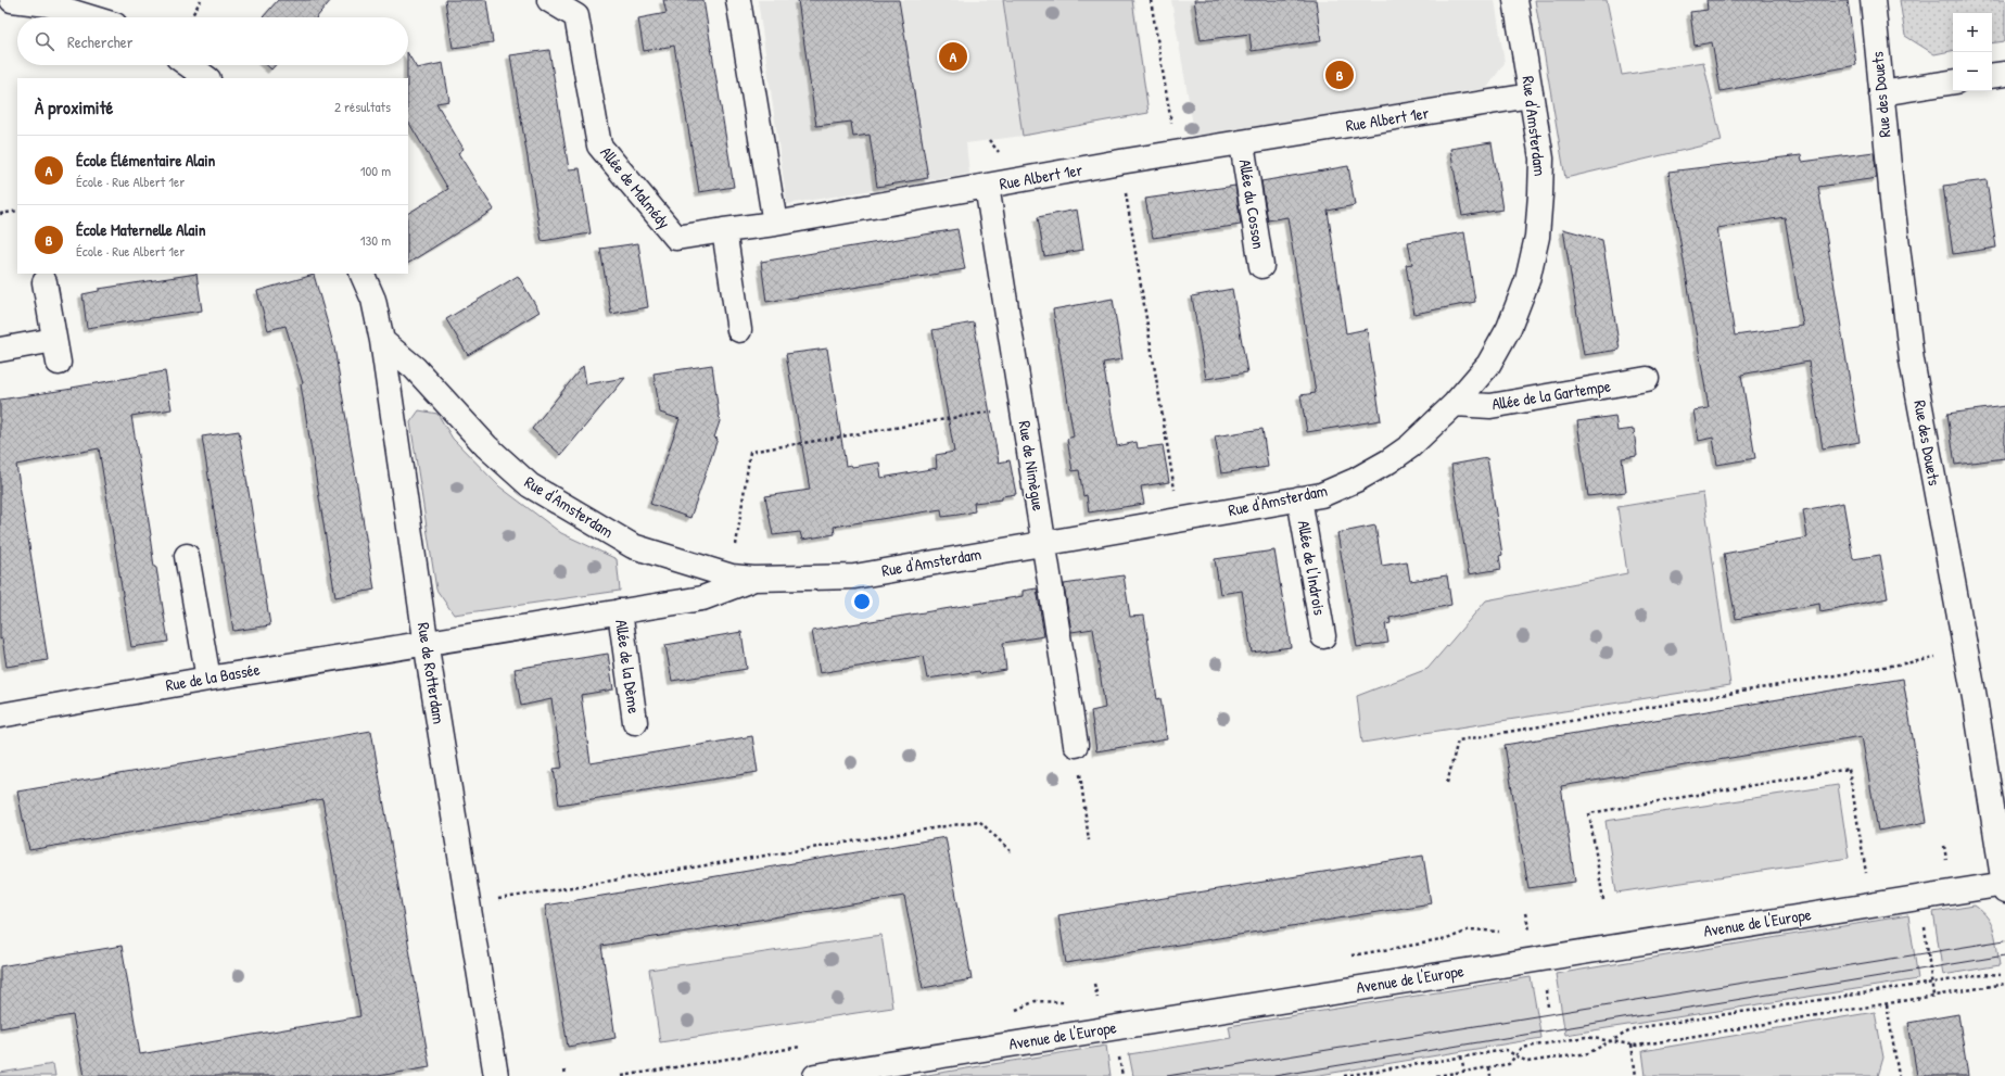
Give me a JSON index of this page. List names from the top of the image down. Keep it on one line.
{"streets":{"street":["Rue des Douets","Rue Albert 1er","Rue d'Amsterdam","Allée de Malmédy","Allée du Cosson","Allée de la Gartempe","Rue de Nimègue","Allée de l'Indrois","Allée de la Dème","Rue de Rotterdam","Rue de la Bassée","Avenue de l'Europe"]},"crossings":[["Rue des Douets","Avenue de l'Europe"],["Rue Albert 1er","Rue d'Amsterdam"],["Rue Albert 1er","Allée de Malmédy"],["Rue Albert 1er","Allée du Cosson"],["Rue Albert 1er","Rue de Nimègue"],["Rue d'Amsterdam","Allée de la Gartempe"],["Rue d'Amsterdam","Rue de Nimègue"],["Rue d'Amsterdam","Allée de l'Indrois"],["Rue d'Amsterdam","Allée de la Dème"],["Rue d'Amsterdam","Rue de Rotterdam"],["Rue d'Amsterdam","Rue de la Bassée"],["Rue de Rotterdam","Rue de la Bassée"]],"page":{"map_buttons":["+","−"],"search":"Rechercher","pins":["A","B"],"heading":["À proximité","2 résultats"],"list":[{"mark":"A","name":"École Élémentaire Alain","note":"École · Rue Albert 1er","value":"100 m"},{"mark":"B","name":"École Maternelle Alain","note":"École · Rue Albert 1er","value":"130 m"}]}}
